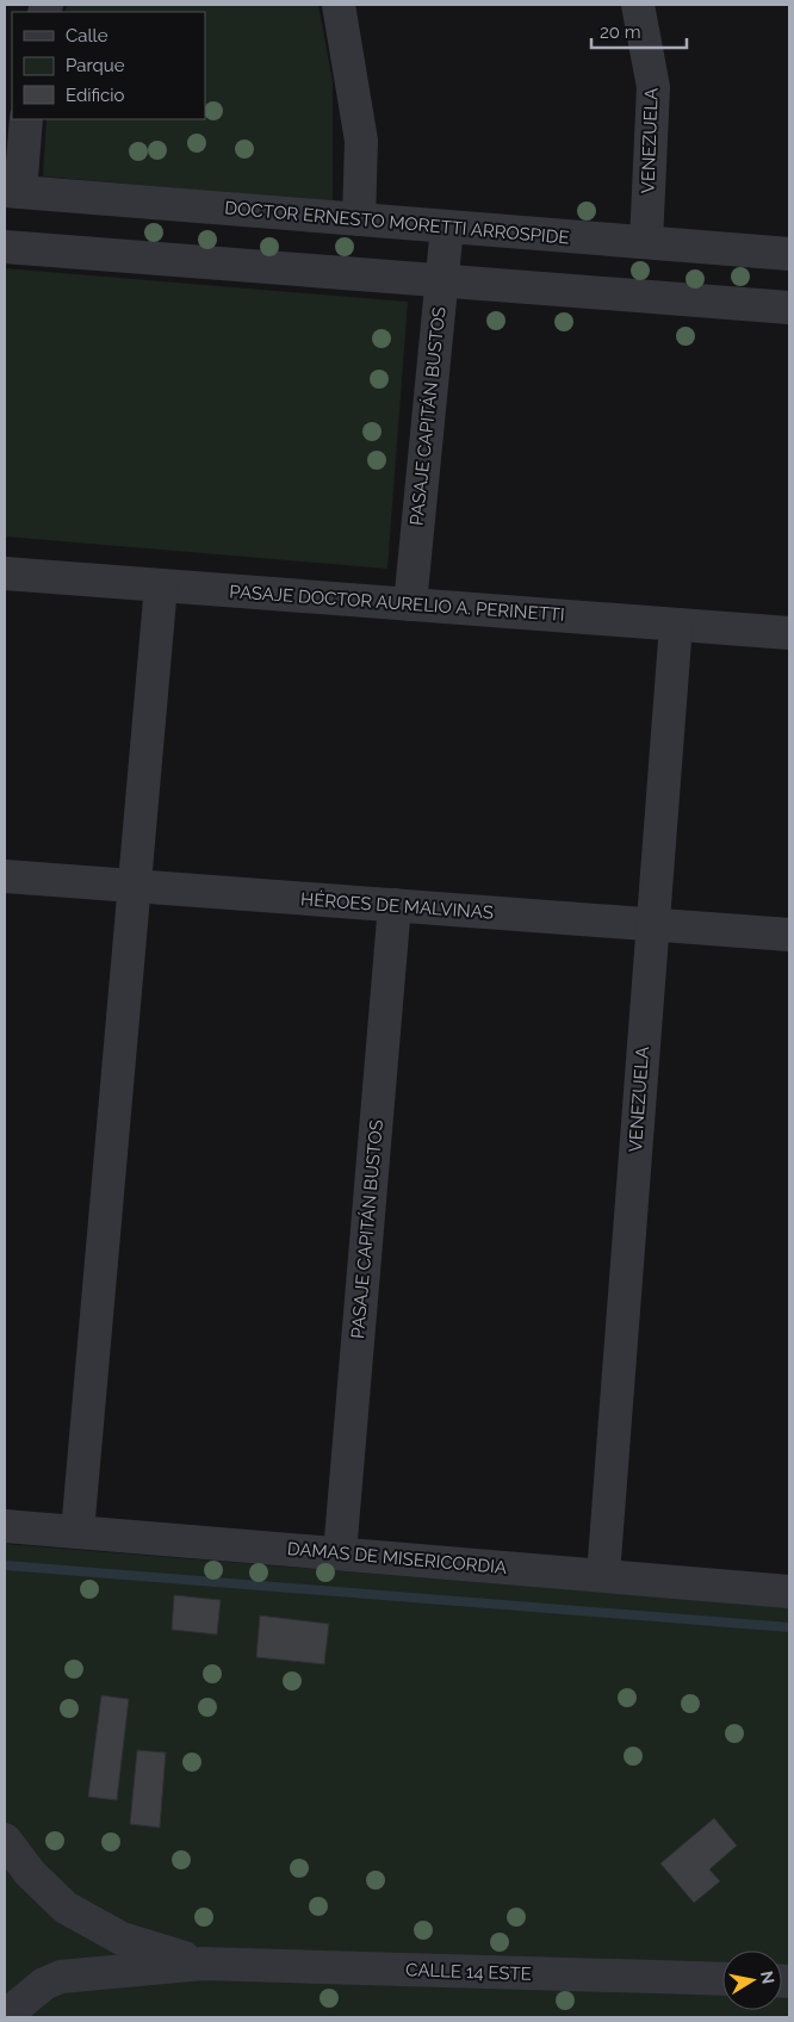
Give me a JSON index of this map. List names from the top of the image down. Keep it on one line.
{"streets":{"street":["VENEZUELA","DOCTOR ERNESTO MORETTI ARROSPIDE","PASAJE CAPITÁN BUSTOS","PASAJE DOCTOR AURELIO A. PERINETTI","HÉROES DE MALVINAS","DAMAS DE MISERICORDIA","CALLE 14 ESTE"]},"crossings":[["VENEZUELA","DOCTOR ERNESTO MORETTI ARROSPIDE"],["VENEZUELA","PASAJE DOCTOR AURELIO A. PERINETTI"],["VENEZUELA","HÉROES DE MALVINAS"],["VENEZUELA","DAMAS DE MISERICORDIA"],["DOCTOR ERNESTO MORETTI ARROSPIDE","PASAJE CAPITÁN BUSTOS"],["PASAJE CAPITÁN BUSTOS","PASAJE DOCTOR AURELIO A. PERINETTI"],["PASAJE CAPITÁN BUSTOS","HÉROES DE MALVINAS"],["PASAJE CAPITÁN BUSTOS","DAMAS DE MISERICORDIA"]],"legend":["Calle","Parque","Edificio"],"scale_bar":"20 m","north":"right"}
